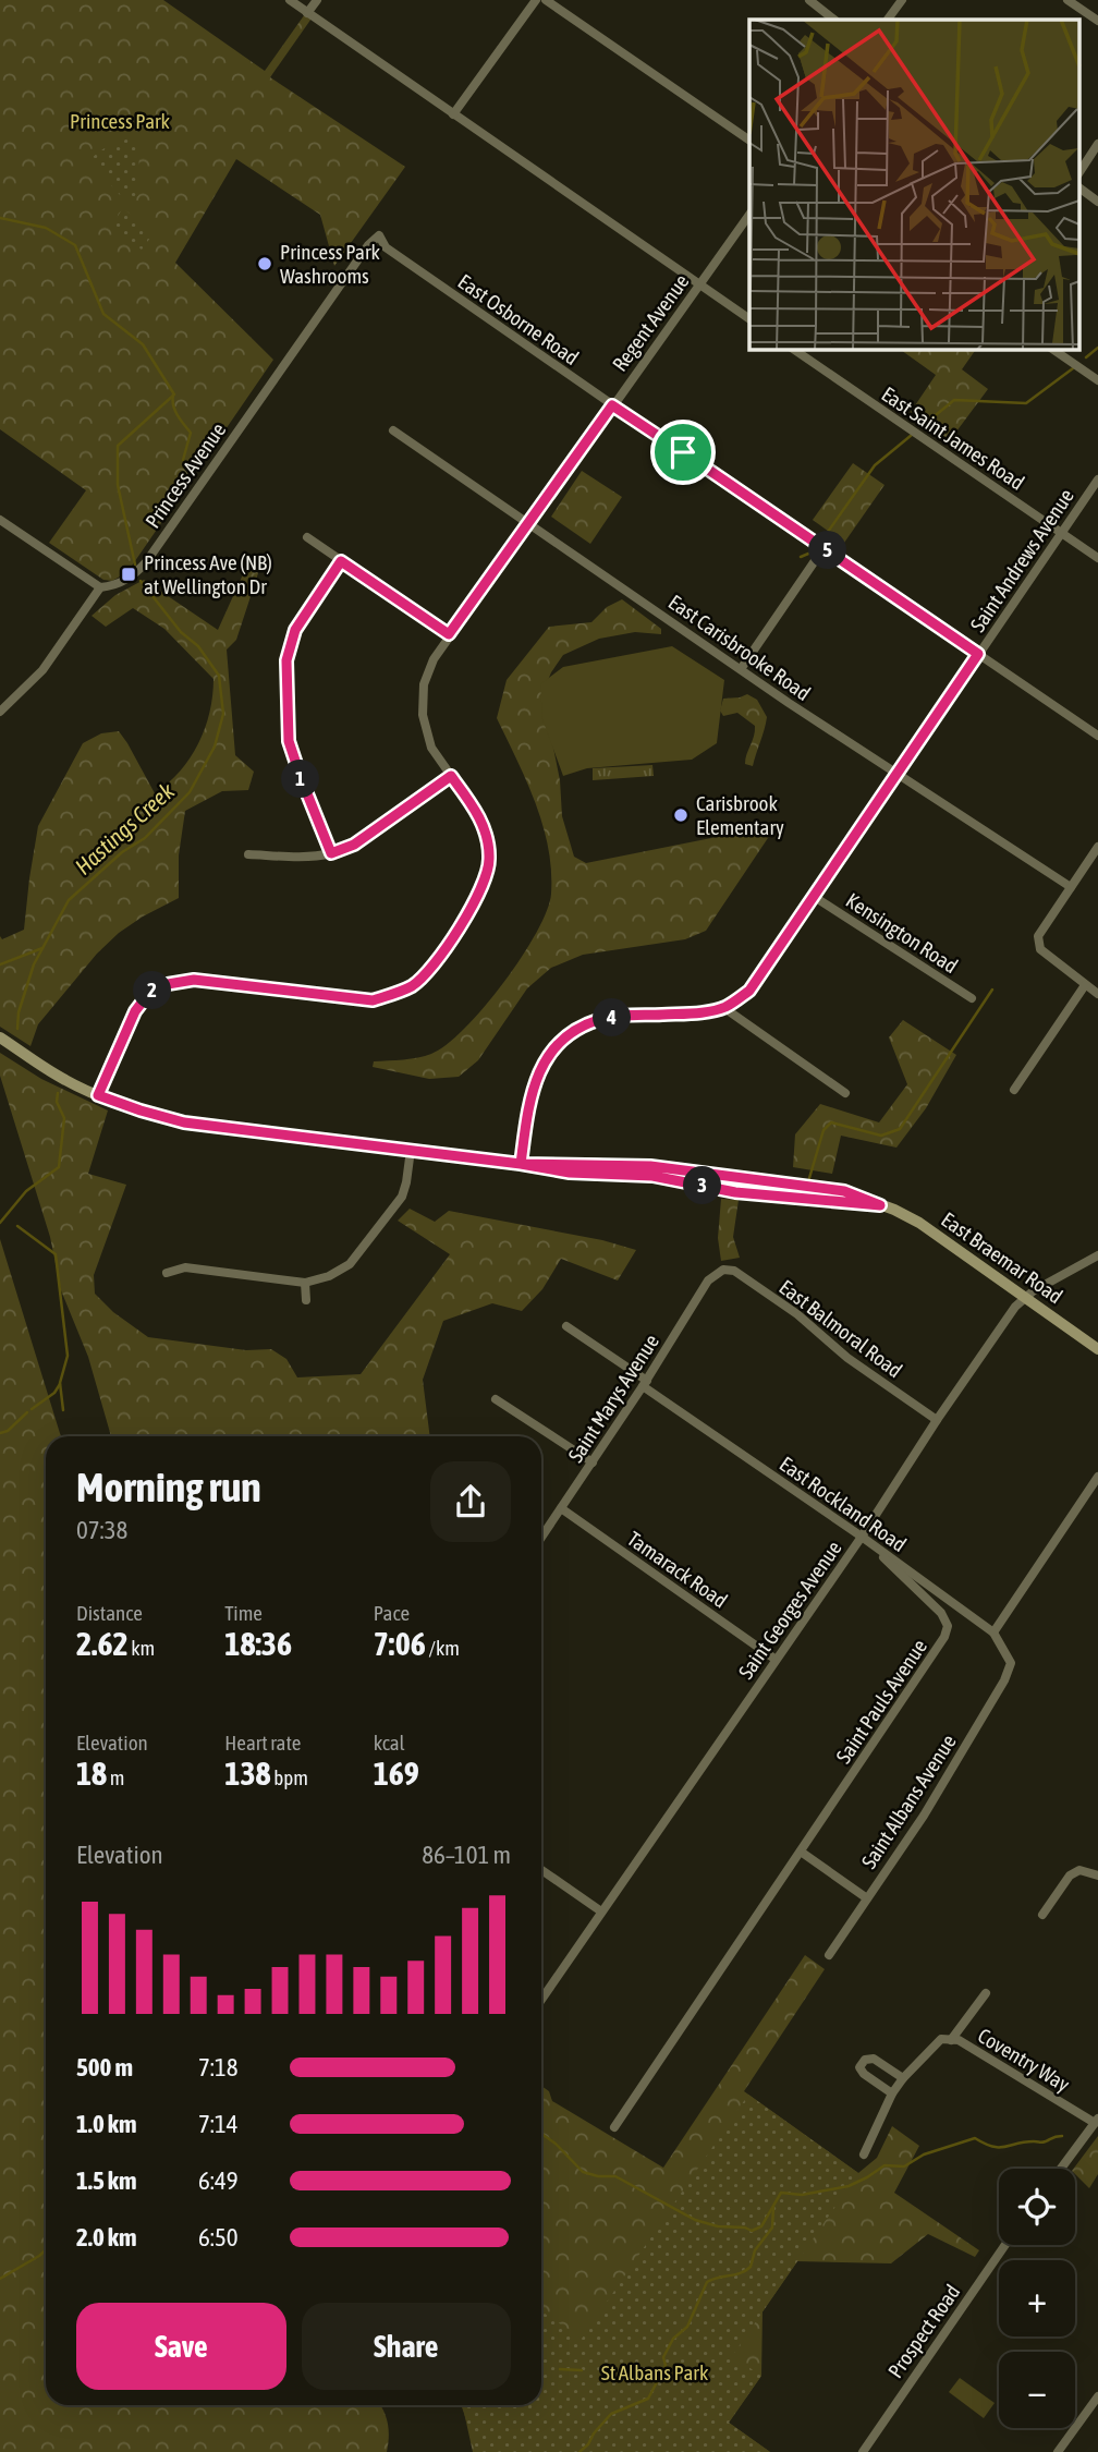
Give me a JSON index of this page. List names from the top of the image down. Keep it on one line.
{"streets":{"street":["East Osborne Road","Regent Avenue","East Saint James Road","Princess Avenue","Saint Andrews Avenue","East Carisbrooke Road","Kensington Road","East Braemar Road","East Balmoral Road","Saint Marys Avenue","East Rockland Road","Tamarack Road","Saint Georges Avenue","Saint Pauls Avenue","Saint Albans Avenue","Coventry Way","Prospect Road"]},"crossings":[["East Osborne Road","Regent Avenue"],["East Osborne Road","Princess Avenue"],["East Osborne Road","Saint Andrews Avenue"],["Regent Avenue","East Carisbrooke Road"],["Regent Avenue","East Braemar Road"],["East Saint James Road","Saint Andrews Avenue"],["Saint Andrews Avenue","East Carisbrooke Road"],["Saint Andrews Avenue","Kensington Road"],["East Braemar Road","Saint Georges Avenue"],["East Balmoral Road","Saint Marys Avenue"],["East Balmoral Road","Saint Georges Avenue"],["Saint Marys Avenue","East Rockland Road"],["Saint Marys Avenue","Tamarack Road"],["East Rockland Road","Saint Georges Avenue"],["East Rockland Road","Saint Pauls Avenue"],["East Rockland Road","Saint Albans Avenue"],["Tamarack Road","Saint Georges Avenue"],["Saint Georges Avenue","Saint Pauls Avenue"]],"water":["Hastings Creek"],"parks":["Princess Park","St Albans Park"],"places":{"other":["Princess Park Washrooms","Carisbrook Elementary"],"transit":["Princess Ave (NB) at Wellington Dr"]},"page":{"pins":["5","1","2","4","3"],"heading":["Morning run","07:38"],"stats":[["Distance","2.62 km"],["Time","18:36"],["Pace","7:06 /km"],["Elevation","18 m"],["Heart rate","138 bpm"],["kcal","169"]],"chart":["Elevation","86–101 m"],"list":[{"name":"500 m","note":"7:18"},{"name":"1.0 km","note":"7:14"},{"name":"1.5 km","note":"6:49"},{"name":"2.0 km","note":"6:50"}],"map_buttons":["+","−"],"buttons":["Save","Share"]}}
